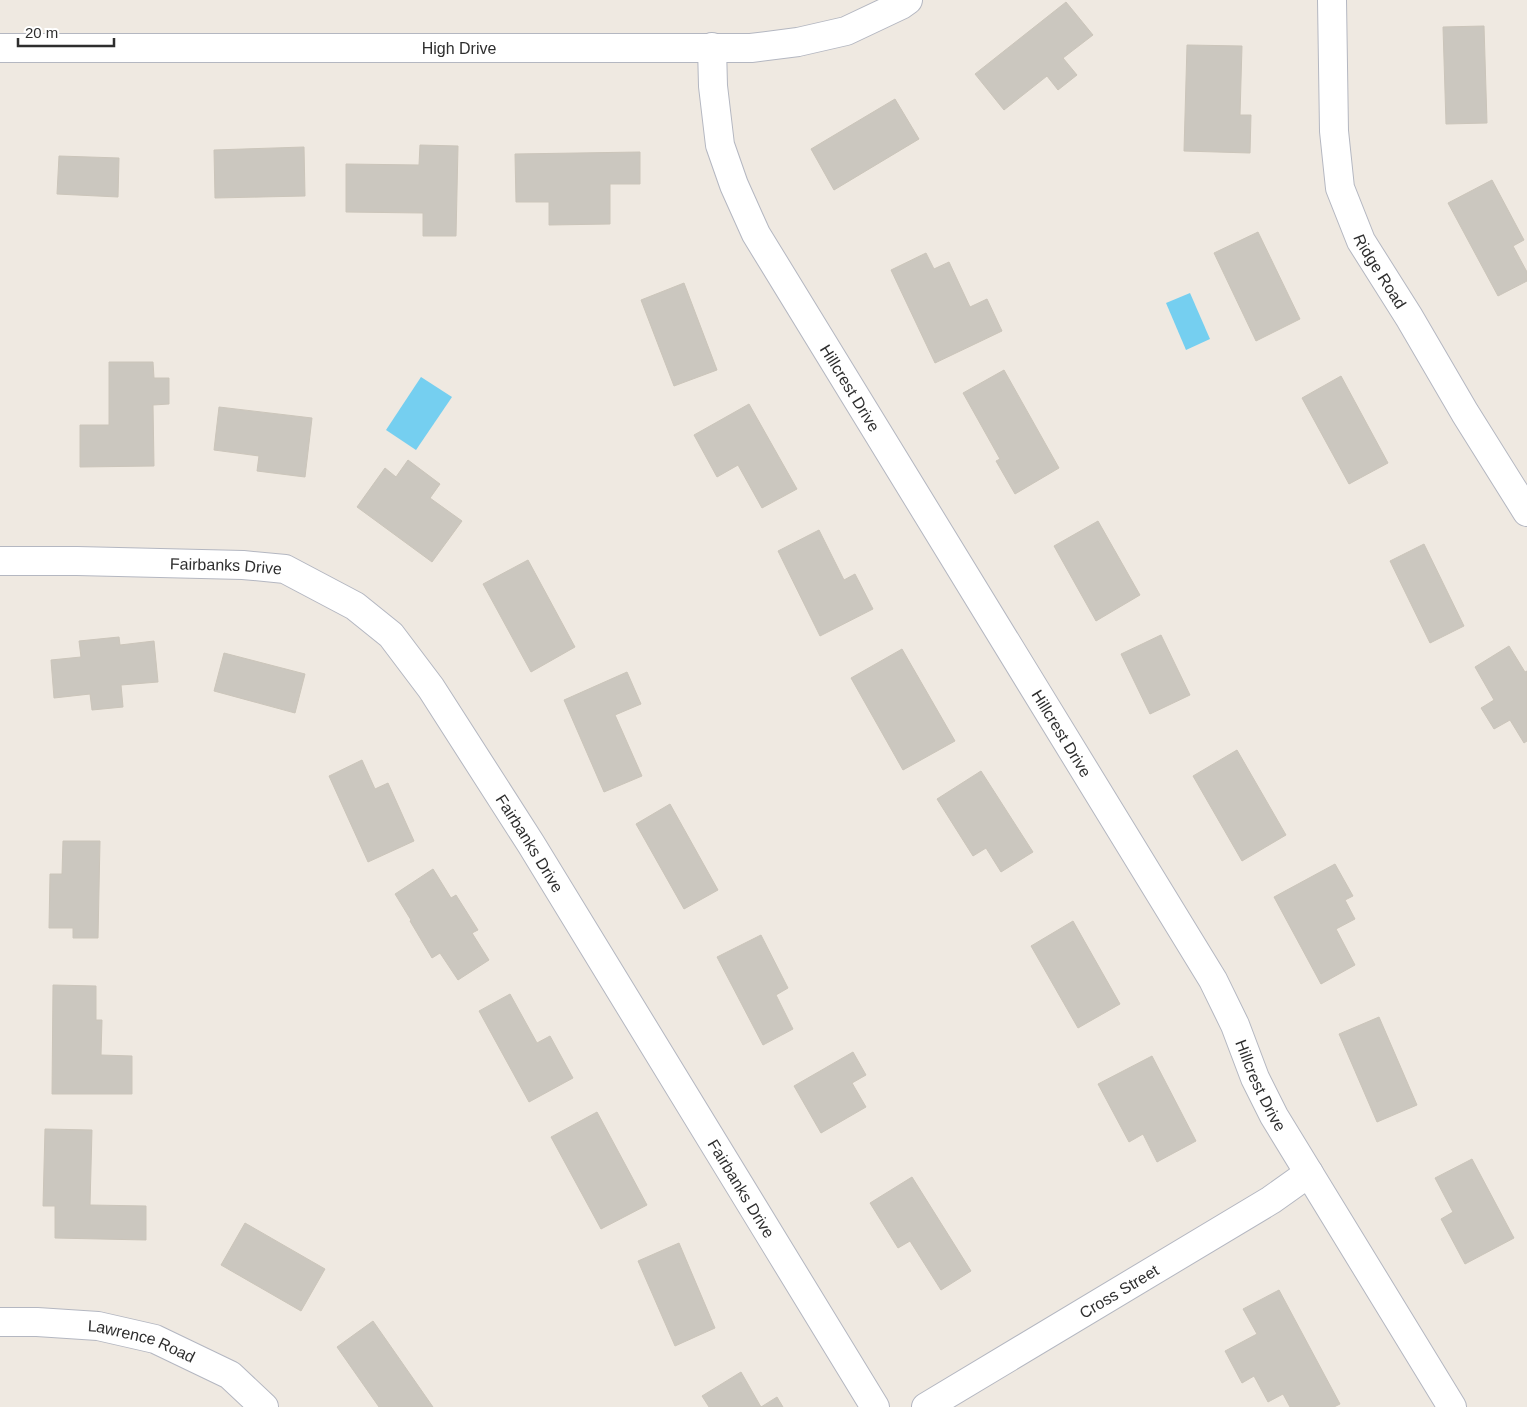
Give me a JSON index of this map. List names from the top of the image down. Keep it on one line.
{"streets":{"street":["High Drive","Ridge Road","Hillcrest Drive","Fairbanks Drive","Cross Street","Lawrence Road"]},"crossings":[["High Drive","Hillcrest Drive"],["Hillcrest Drive","Cross Street"]],"scale_bar":"20 m"}
